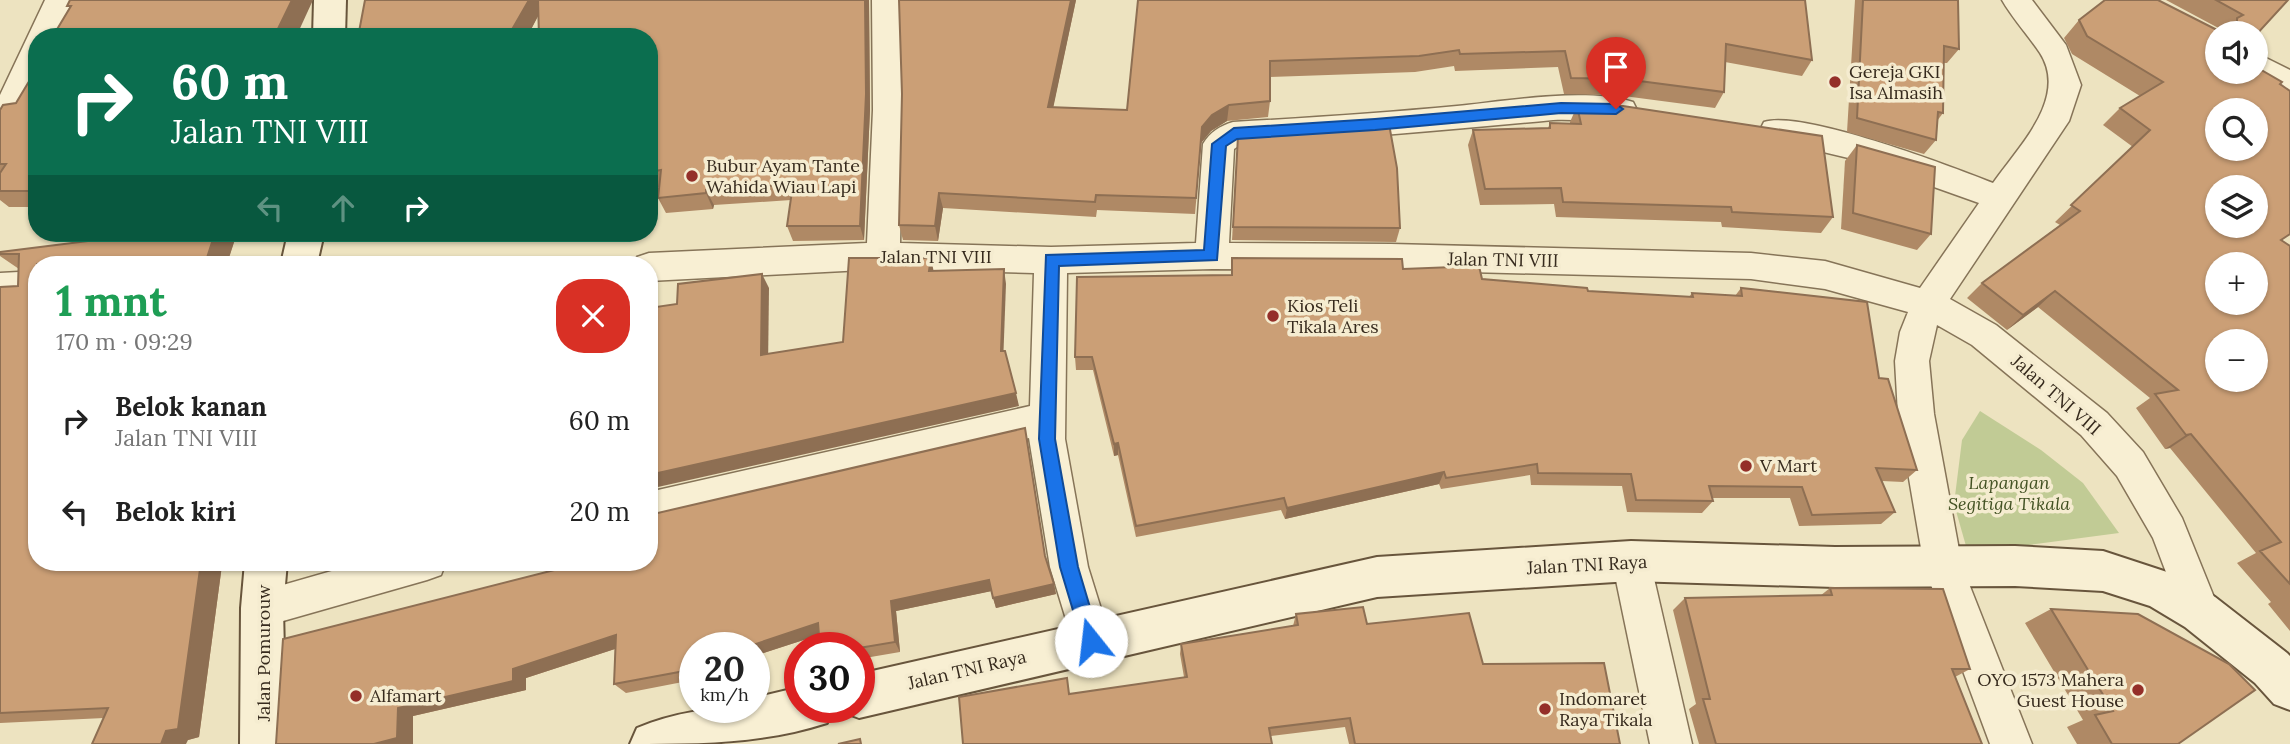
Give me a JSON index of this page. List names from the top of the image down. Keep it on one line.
{"streets":{"main road":["Jalan TNI Raya","Jalan Pomurouw"],"street":["Jalan TNI VIII"]},"crossings":[["Jalan TNI VIII","Jalan TNI Raya"]],"parks":["Lapangan Segitiga Tikala"],"places":["Gereja GKI Isa Almasih","Bubur Ayam Tante Wahida Wiau Lapi","Kios Teli Tikala Ares","V Mart","OYO 1573 Mahera Guest House","Alfamart","Indomaret Raya Tikala"],"page":{"map_buttons":["+","−"],"turn":["60 m","Jalan TNI VIII"],"heading":["1 mnt","170 m · 09:29"],"list":[{"name":"Belok kanan","note":"Jalan TNI VIII","value":"60 m"},{"name":"Belok kiri","value":"20 m"}],"speed":"20 km/h","limit":"30"}}
